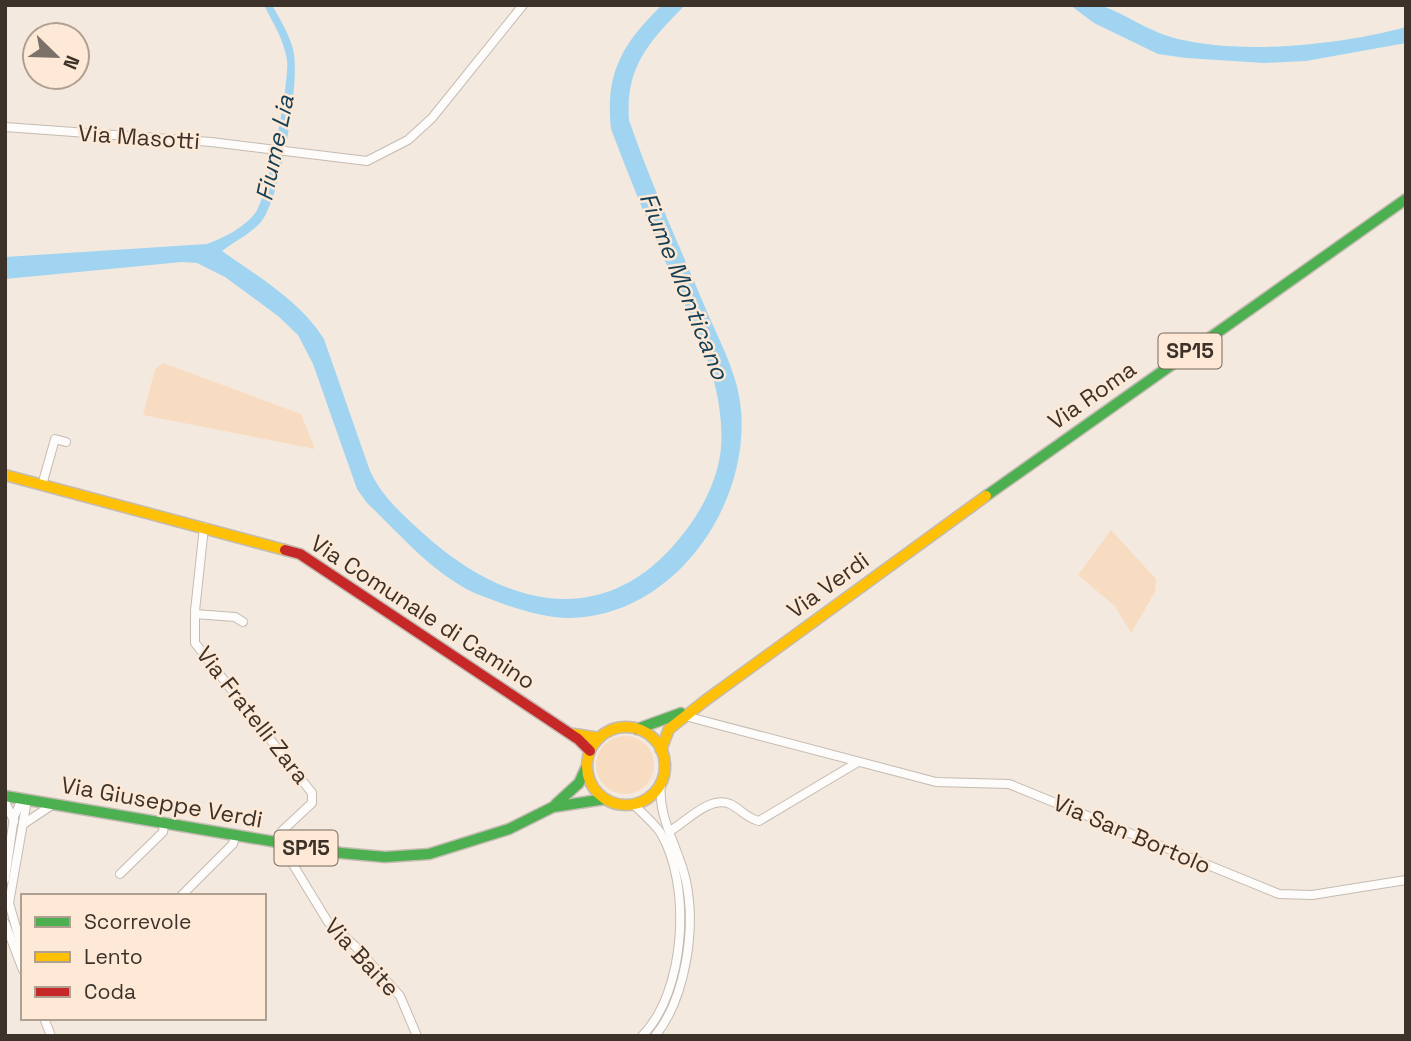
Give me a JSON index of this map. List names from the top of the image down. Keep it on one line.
{"streets":{"main road":["SP15","Via Roma","Via Verdi","Via Comunale di Camino","Via Giuseppe Verdi"],"street":["Via Masotti","Via Fratelli Zara","Via San Bortolo","Via Baite"]},"crossings":[["SP15","Via Verdi"],["SP15","Via Comunale di Camino"],["SP15","Via Giuseppe Verdi"],["SP15","Via San Bortolo"],["Via Roma","Via Verdi"],["Via Comunale di Camino","Via Fratelli Zara"],["Via Fratelli Zara","Via Giuseppe Verdi"],["Via Fratelli Zara","Via Baite"],["Via Giuseppe Verdi","Via Baite"]],"water":["Fiume Lia","Fiume Monticano"],"legend":["Scorrevole","Lento","Coda"],"north":"bottom right"}
